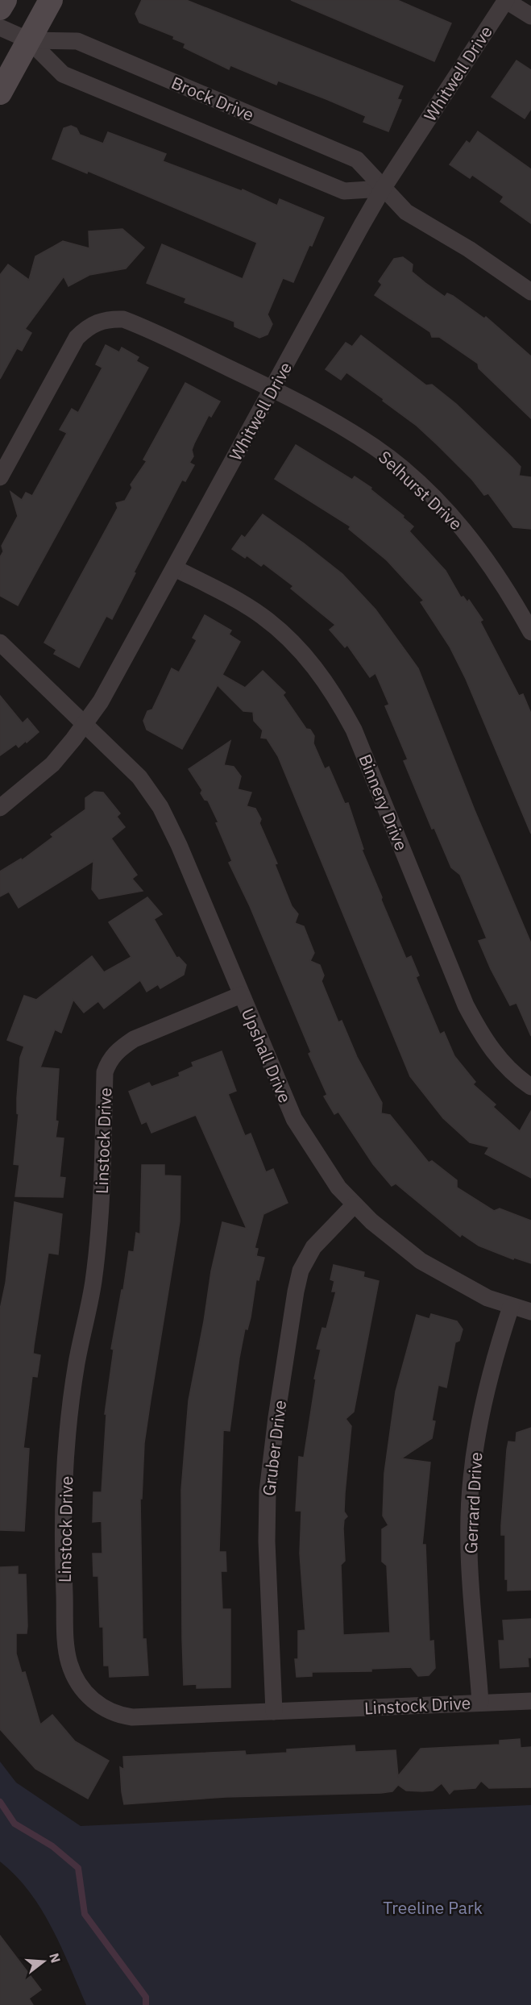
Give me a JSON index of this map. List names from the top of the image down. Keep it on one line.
{"streets":{"street":["Whitwell Drive","Brock Drive","Selhurst Drive","Binnery Drive","Upshall Drive","Linstock Drive","Gruber Drive","Gerrard Drive"]},"crossings":[["Whitwell Drive","Brock Drive"],["Whitwell Drive","Selhurst Drive"],["Whitwell Drive","Binnery Drive"],["Whitwell Drive","Upshall Drive"],["Upshall Drive","Linstock Drive"],["Upshall Drive","Gruber Drive"],["Upshall Drive","Gerrard Drive"],["Linstock Drive","Gruber Drive"],["Linstock Drive","Gerrard Drive"]],"parks":["Treeline Park"],"north":"right"}
